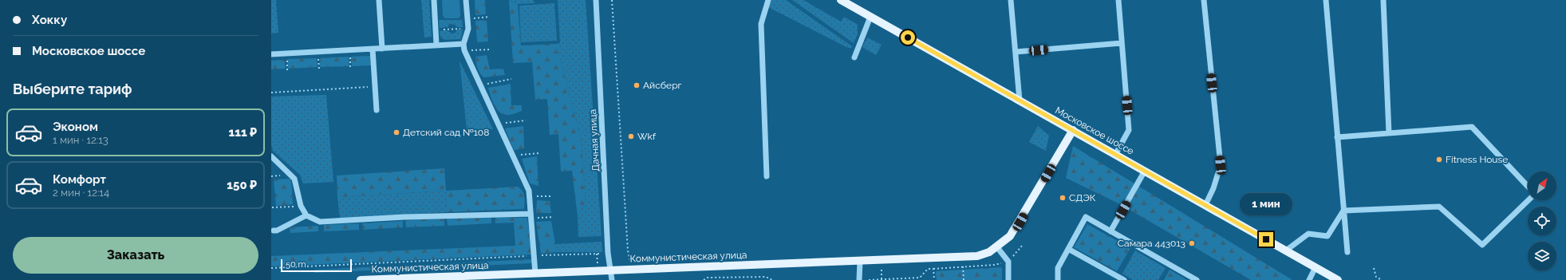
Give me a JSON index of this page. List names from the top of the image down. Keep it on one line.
{"streets":{"main road":["Московское шоссе","Коммунистическая улица"],"street":["Дачная улица"]},"crossings":[["Московское шоссе","Коммунистическая улица"],["Дачная улица","Коммунистическая улица"]],"places":["Айсберг","Детский сад №108","Wkf","Fitness House","СДЭК","Самара 443013"],"scale_bar":"50 m","north":"top right","page":{"banner":["Хокку","Московское шоссе"],"heading":"Выберите тариф","list":[{"name":"Эконом","note":"1 мин · 12:13","value":"111 ₽"},{"name":"Комфорт","note":"2 мин · 12:14","value":"150 ₽"}],"bubble":"1 мин","buttons":"Заказать","scale":"50 m"}}
